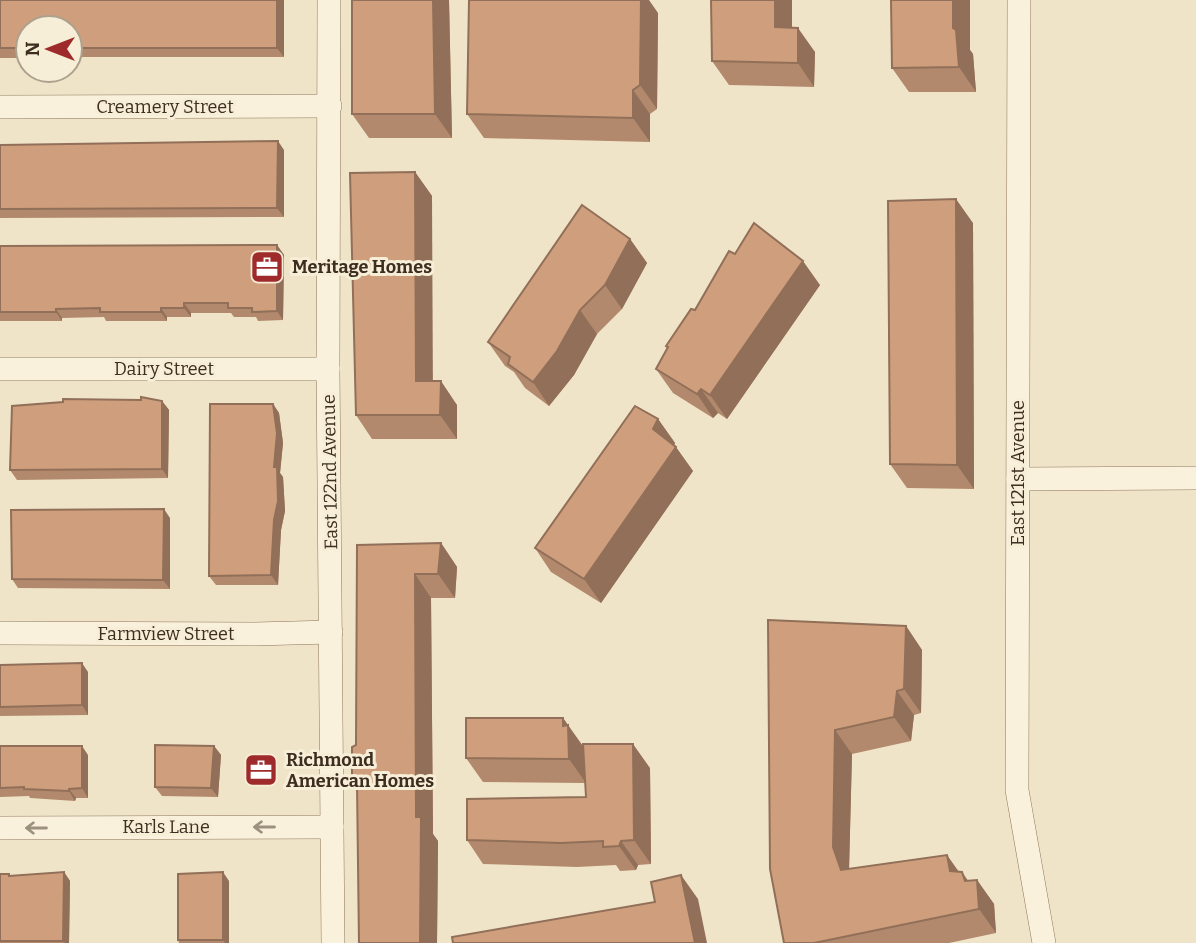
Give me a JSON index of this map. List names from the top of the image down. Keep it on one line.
{"streets":{"street":["Creamery Street","Dairy Street","East 122nd Avenue","East 121st Avenue","Farmview Street","Karls Lane"]},"crossings":[["Creamery Street","East 122nd Avenue"],["Dairy Street","East 122nd Avenue"],["East 122nd Avenue","Farmview Street"],["East 122nd Avenue","Karls Lane"]],"one_way":["Karls Lane"],"places":{"office":["Meritage Homes","Richmond American Homes"]},"north":"left"}
